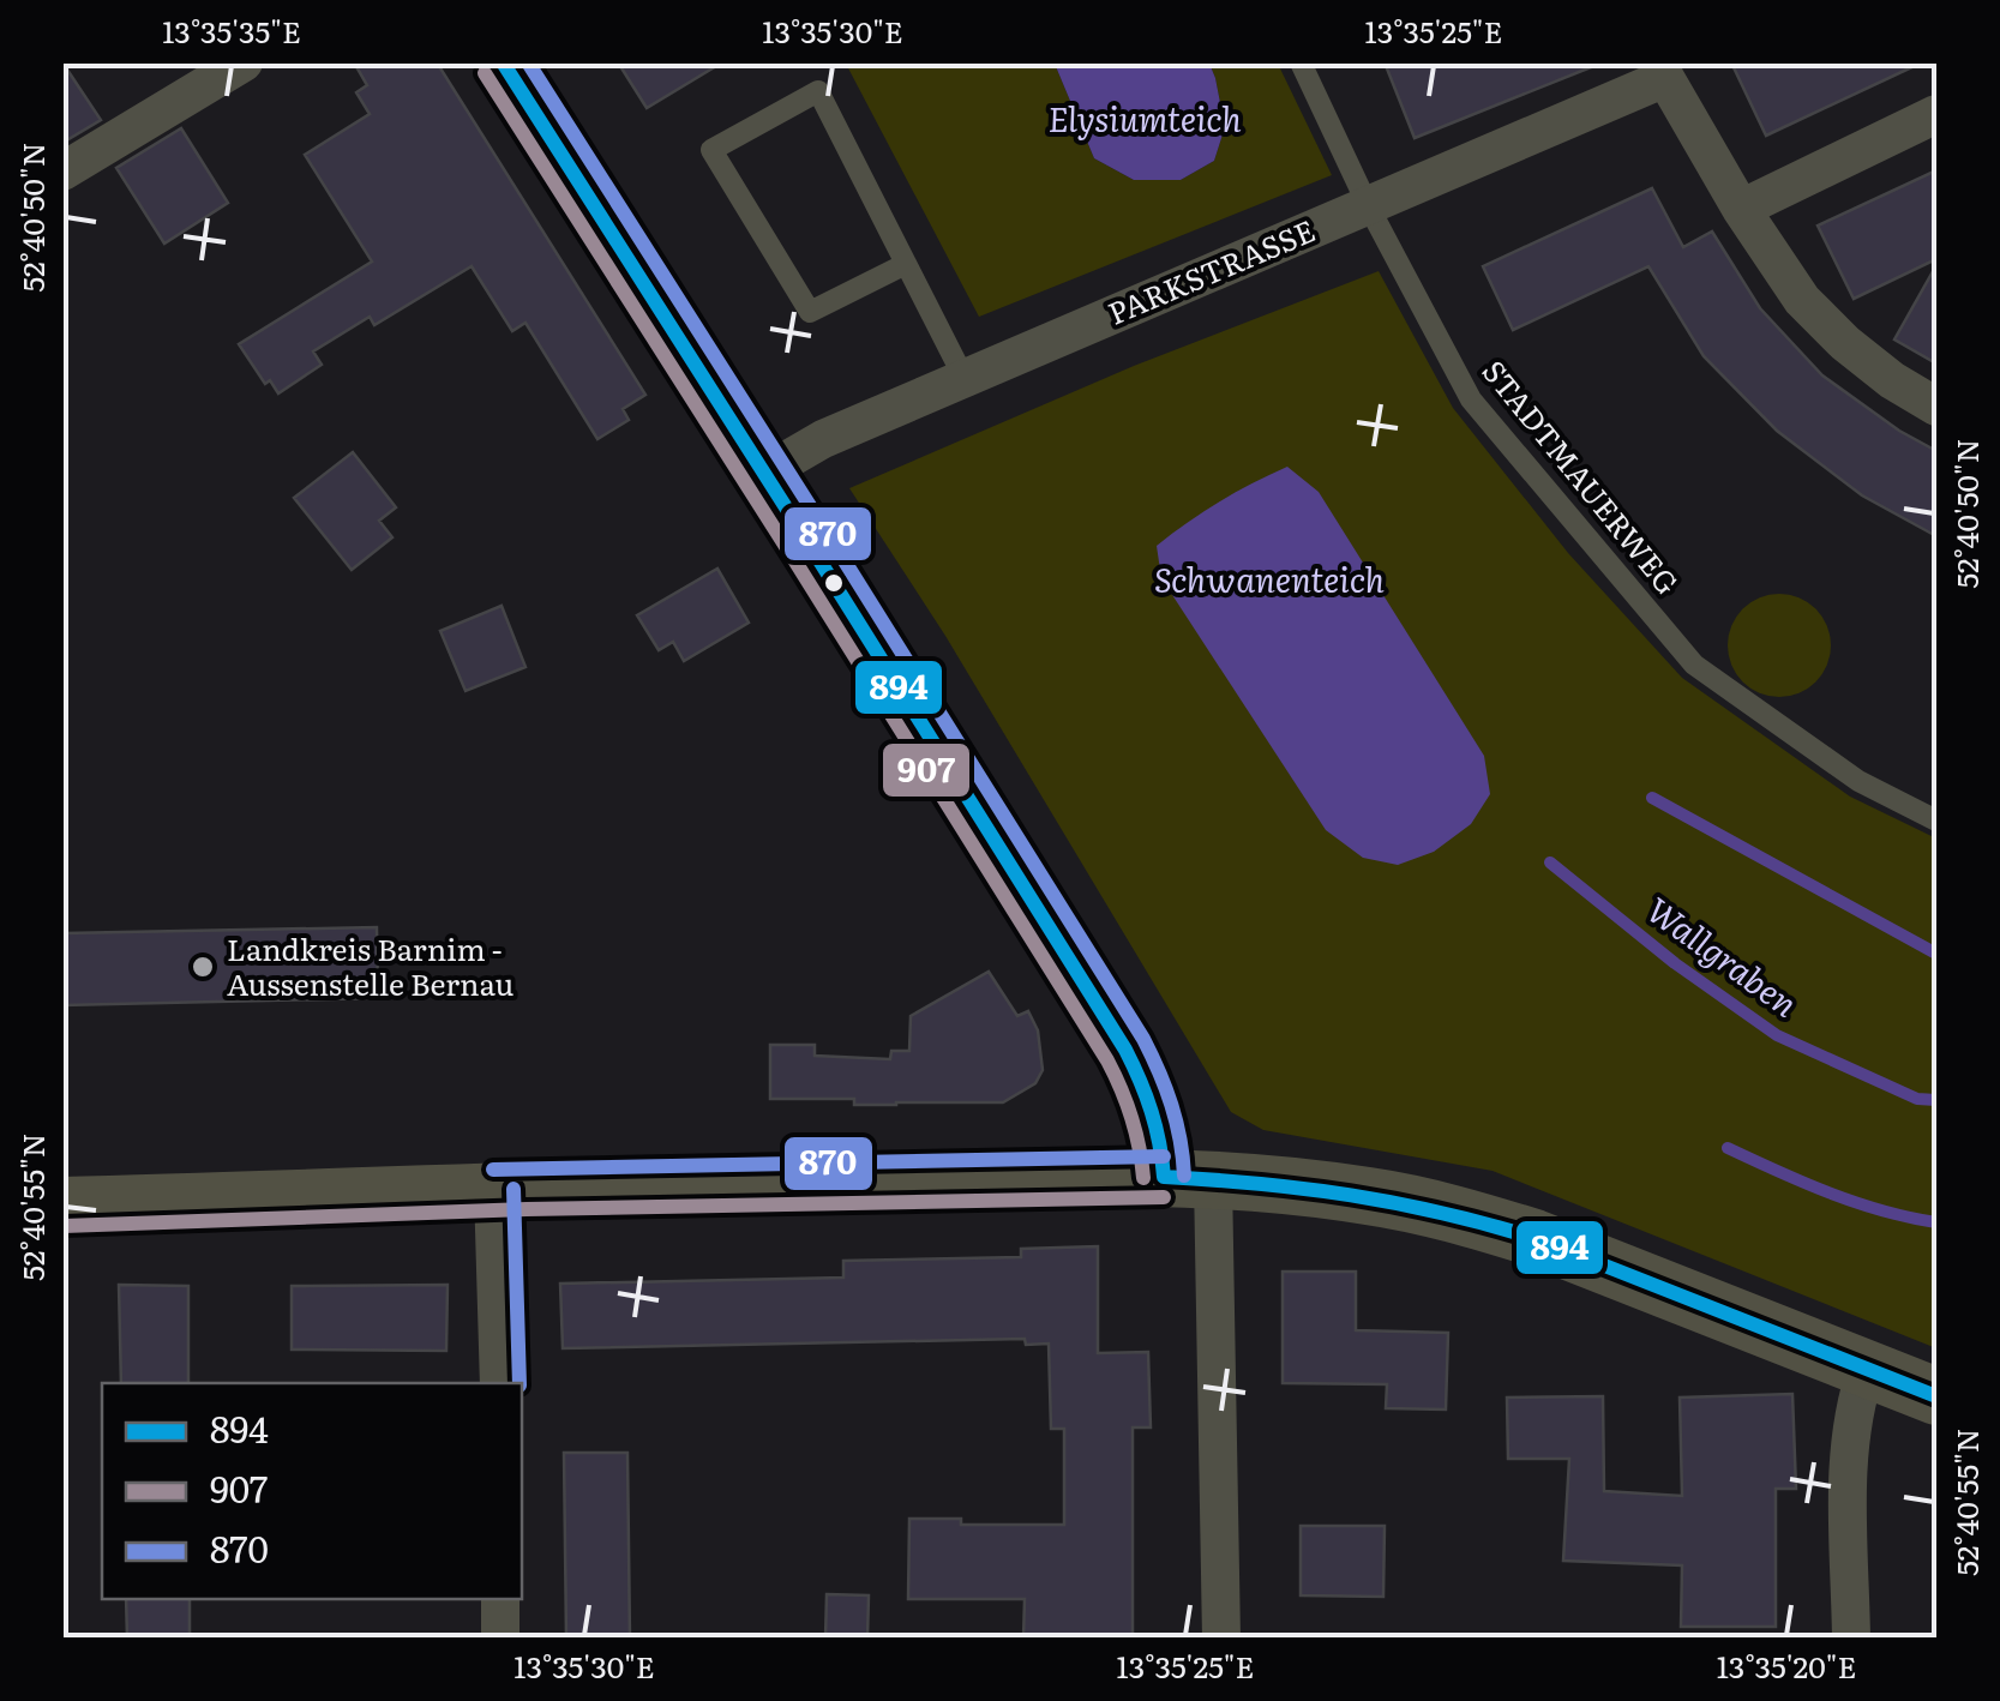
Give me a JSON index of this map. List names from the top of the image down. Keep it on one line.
{"streets":{"street":["PARKSTRASSE"],"lane":["STADTMAUERWEG"]},"crossings":[["PARKSTRASSE","STADTMAUERWEG"]],"water":["Elysiumteich","Schwanenteich","Wallgraben"],"places":["Landkreis Barnim - Aussenstelle Bernau"],"lines":["transit line 894","transit line 870","transit line 907"],"legend":["894","907","870"],"coordinates":["13°35'35\"E","13°35'30\"E","13°35'25\"E","52°40'50\"N","52°40'55\"N","13°35'20\"E"]}
